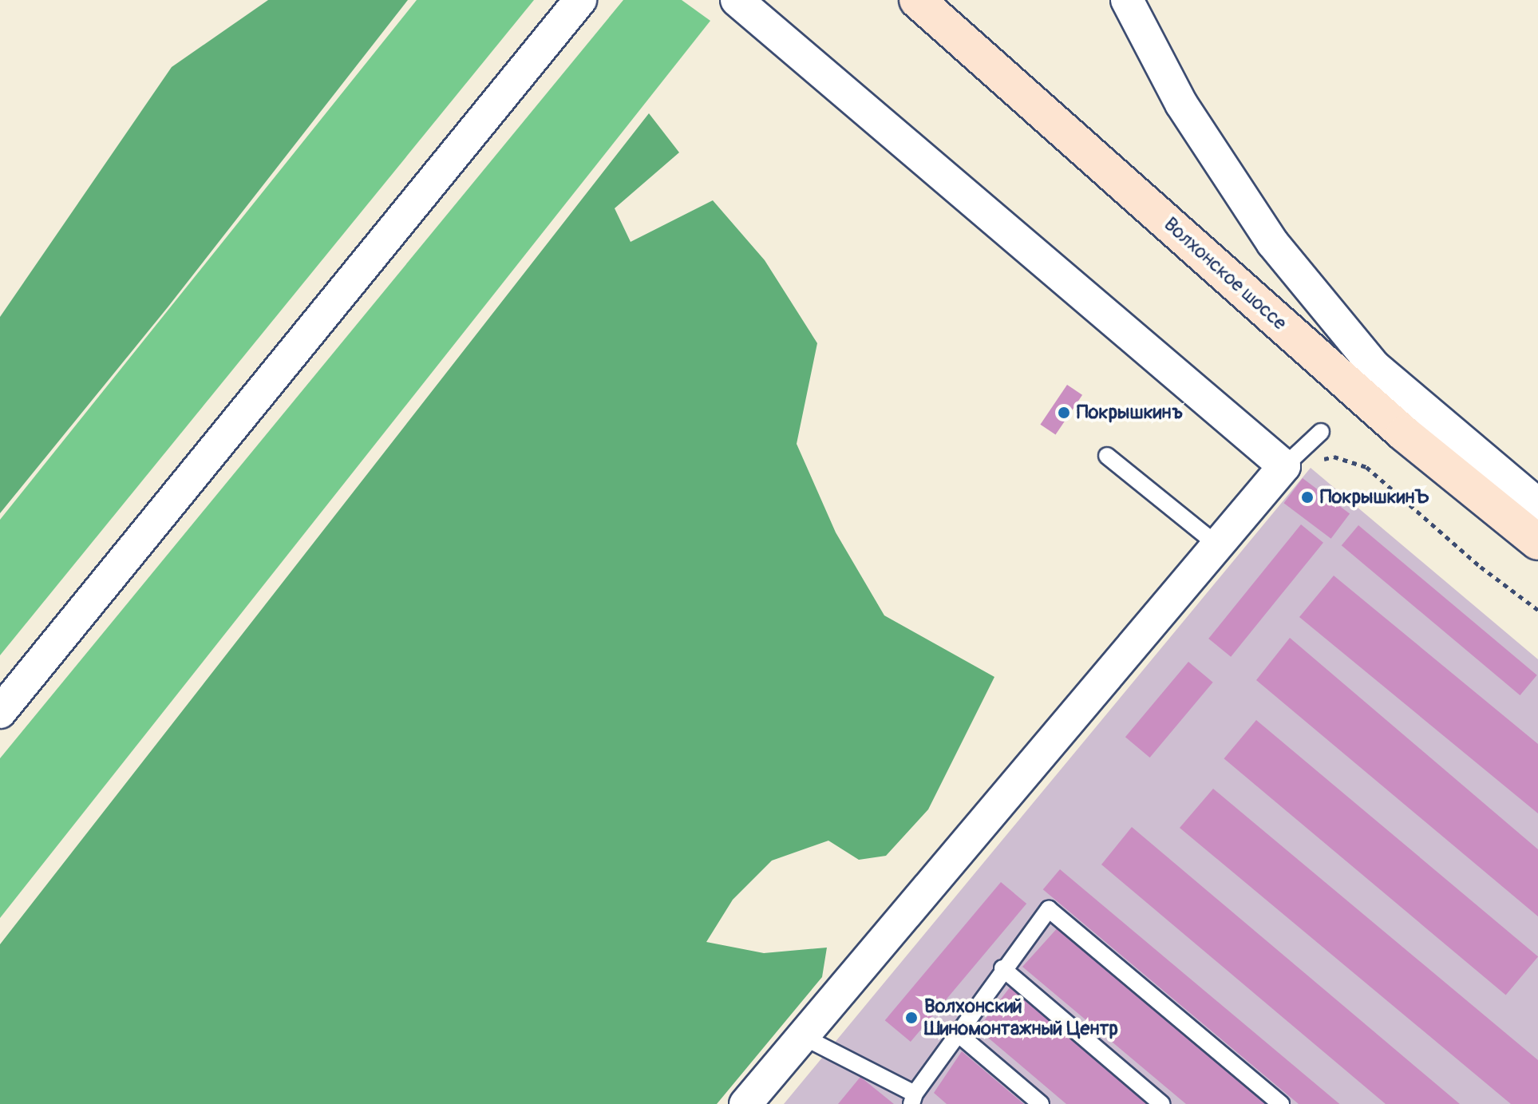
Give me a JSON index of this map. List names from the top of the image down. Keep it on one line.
{"streets":{"main road":["Волхонское шоссе"]},"places":["Покрышкинъ","ПокрышкинЪ","Волхонский Шиномонтажный Центр"]}
